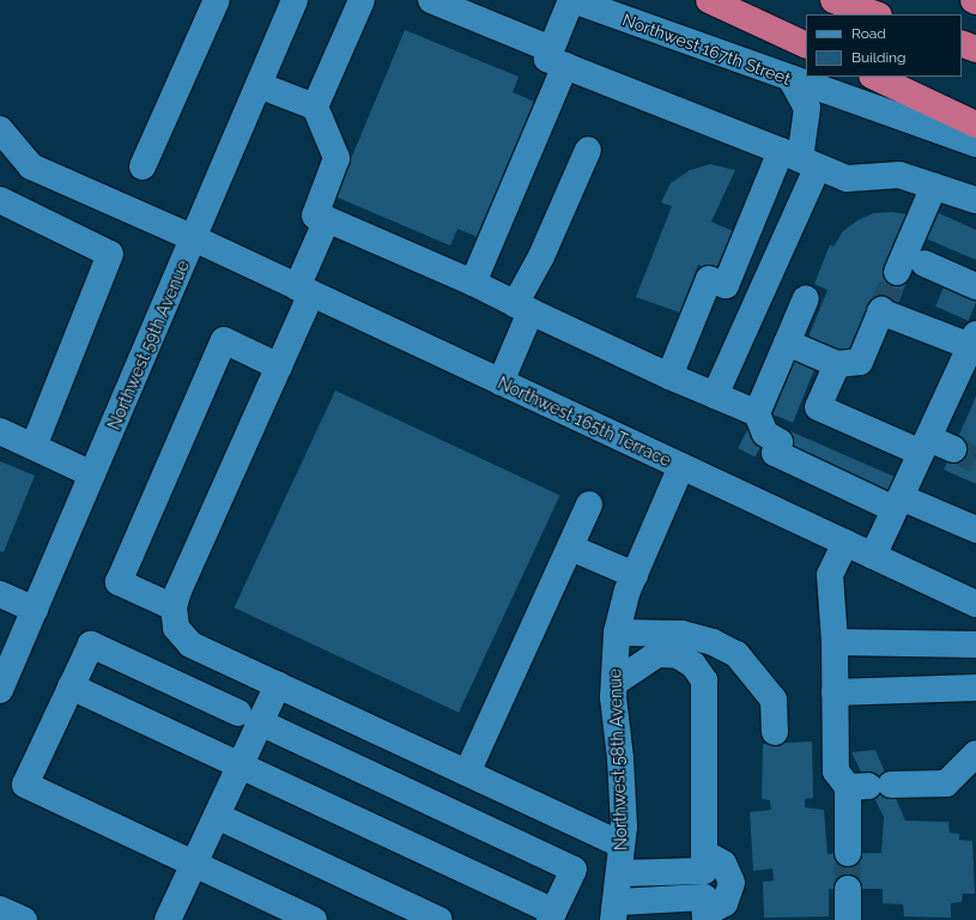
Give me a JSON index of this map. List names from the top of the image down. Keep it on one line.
{"streets":{"street":["Northwest 167th Street","Northwest 59th Avenue","Northwest 165th Terrace","Northwest 58th Avenue"]},"crossings":[["Northwest 59th Avenue","Northwest 165th Terrace"],["Northwest 165th Terrace","Northwest 58th Avenue"]],"legend":["Road","Building"]}
